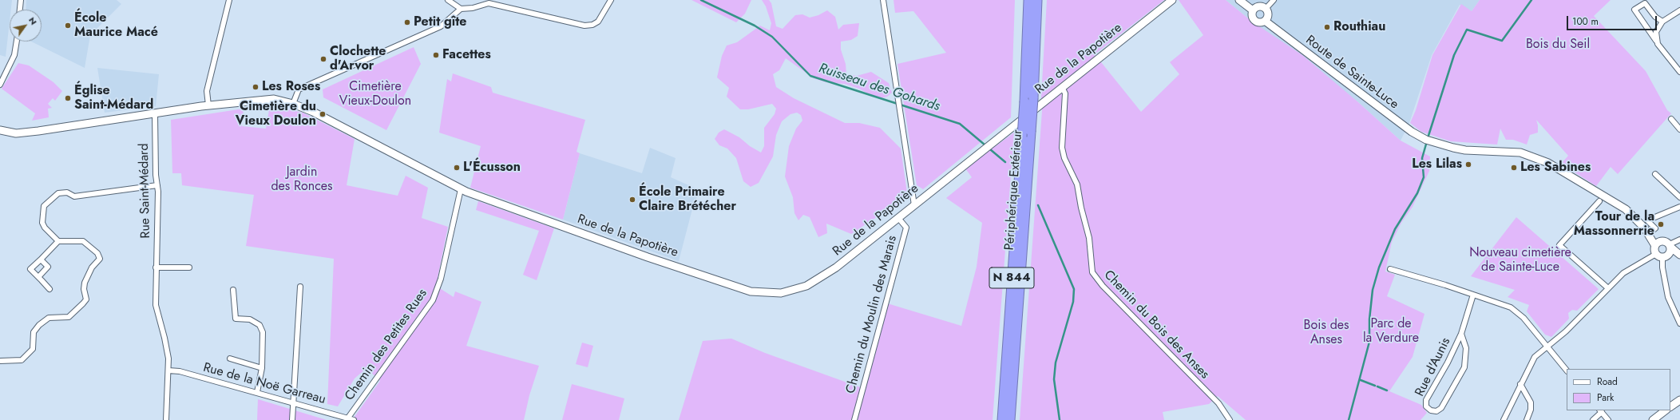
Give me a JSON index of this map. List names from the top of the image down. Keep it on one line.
{"streets":{"highway":["Périphérique Extérieur","N 844"],"street":["Rue de la Papotière","Route de Sainte-Luce","Rue Saint-Médard","Chemin du Moulin des Marais","Chemin du Bois des Anses","Chemin des Petites Rues","Rue d'Aunis","Rue de la Noë Garreau"]},"crossings":[["Rue de la Papotière","Rue Saint-Médard"],["Rue de la Papotière","Chemin du Moulin des Marais"],["Rue de la Papotière","Chemin du Bois des Anses"],["Rue de la Papotière","Chemin des Petites Rues"],["Rue Saint-Médard","Rue de la Noë Garreau"],["Chemin des Petites Rues","Rue de la Noë Garreau"]],"water":["Ruisseau des Gohards"],"parks":["Bois du Seil","Cimetière Vieux-Doulon","Jardin des Ronces","Nouveau cimetière de Sainte-Luce","Parc de la Verdure","Bois des Anses"],"places":["Petit gîte","École Maurice Macé","Routhiau","Facettes","Clochette d'Arvor","Les Roses","Église Saint-Médard","Cimetière du Vieux Doulon","Les Lilas","L'Écusson","Les Sabines","École Primaire Claire Brétécher","Tour de la Massonnerrie"],"legend":["Road","Park"],"scale_bar":"100 m","north":"top right"}
